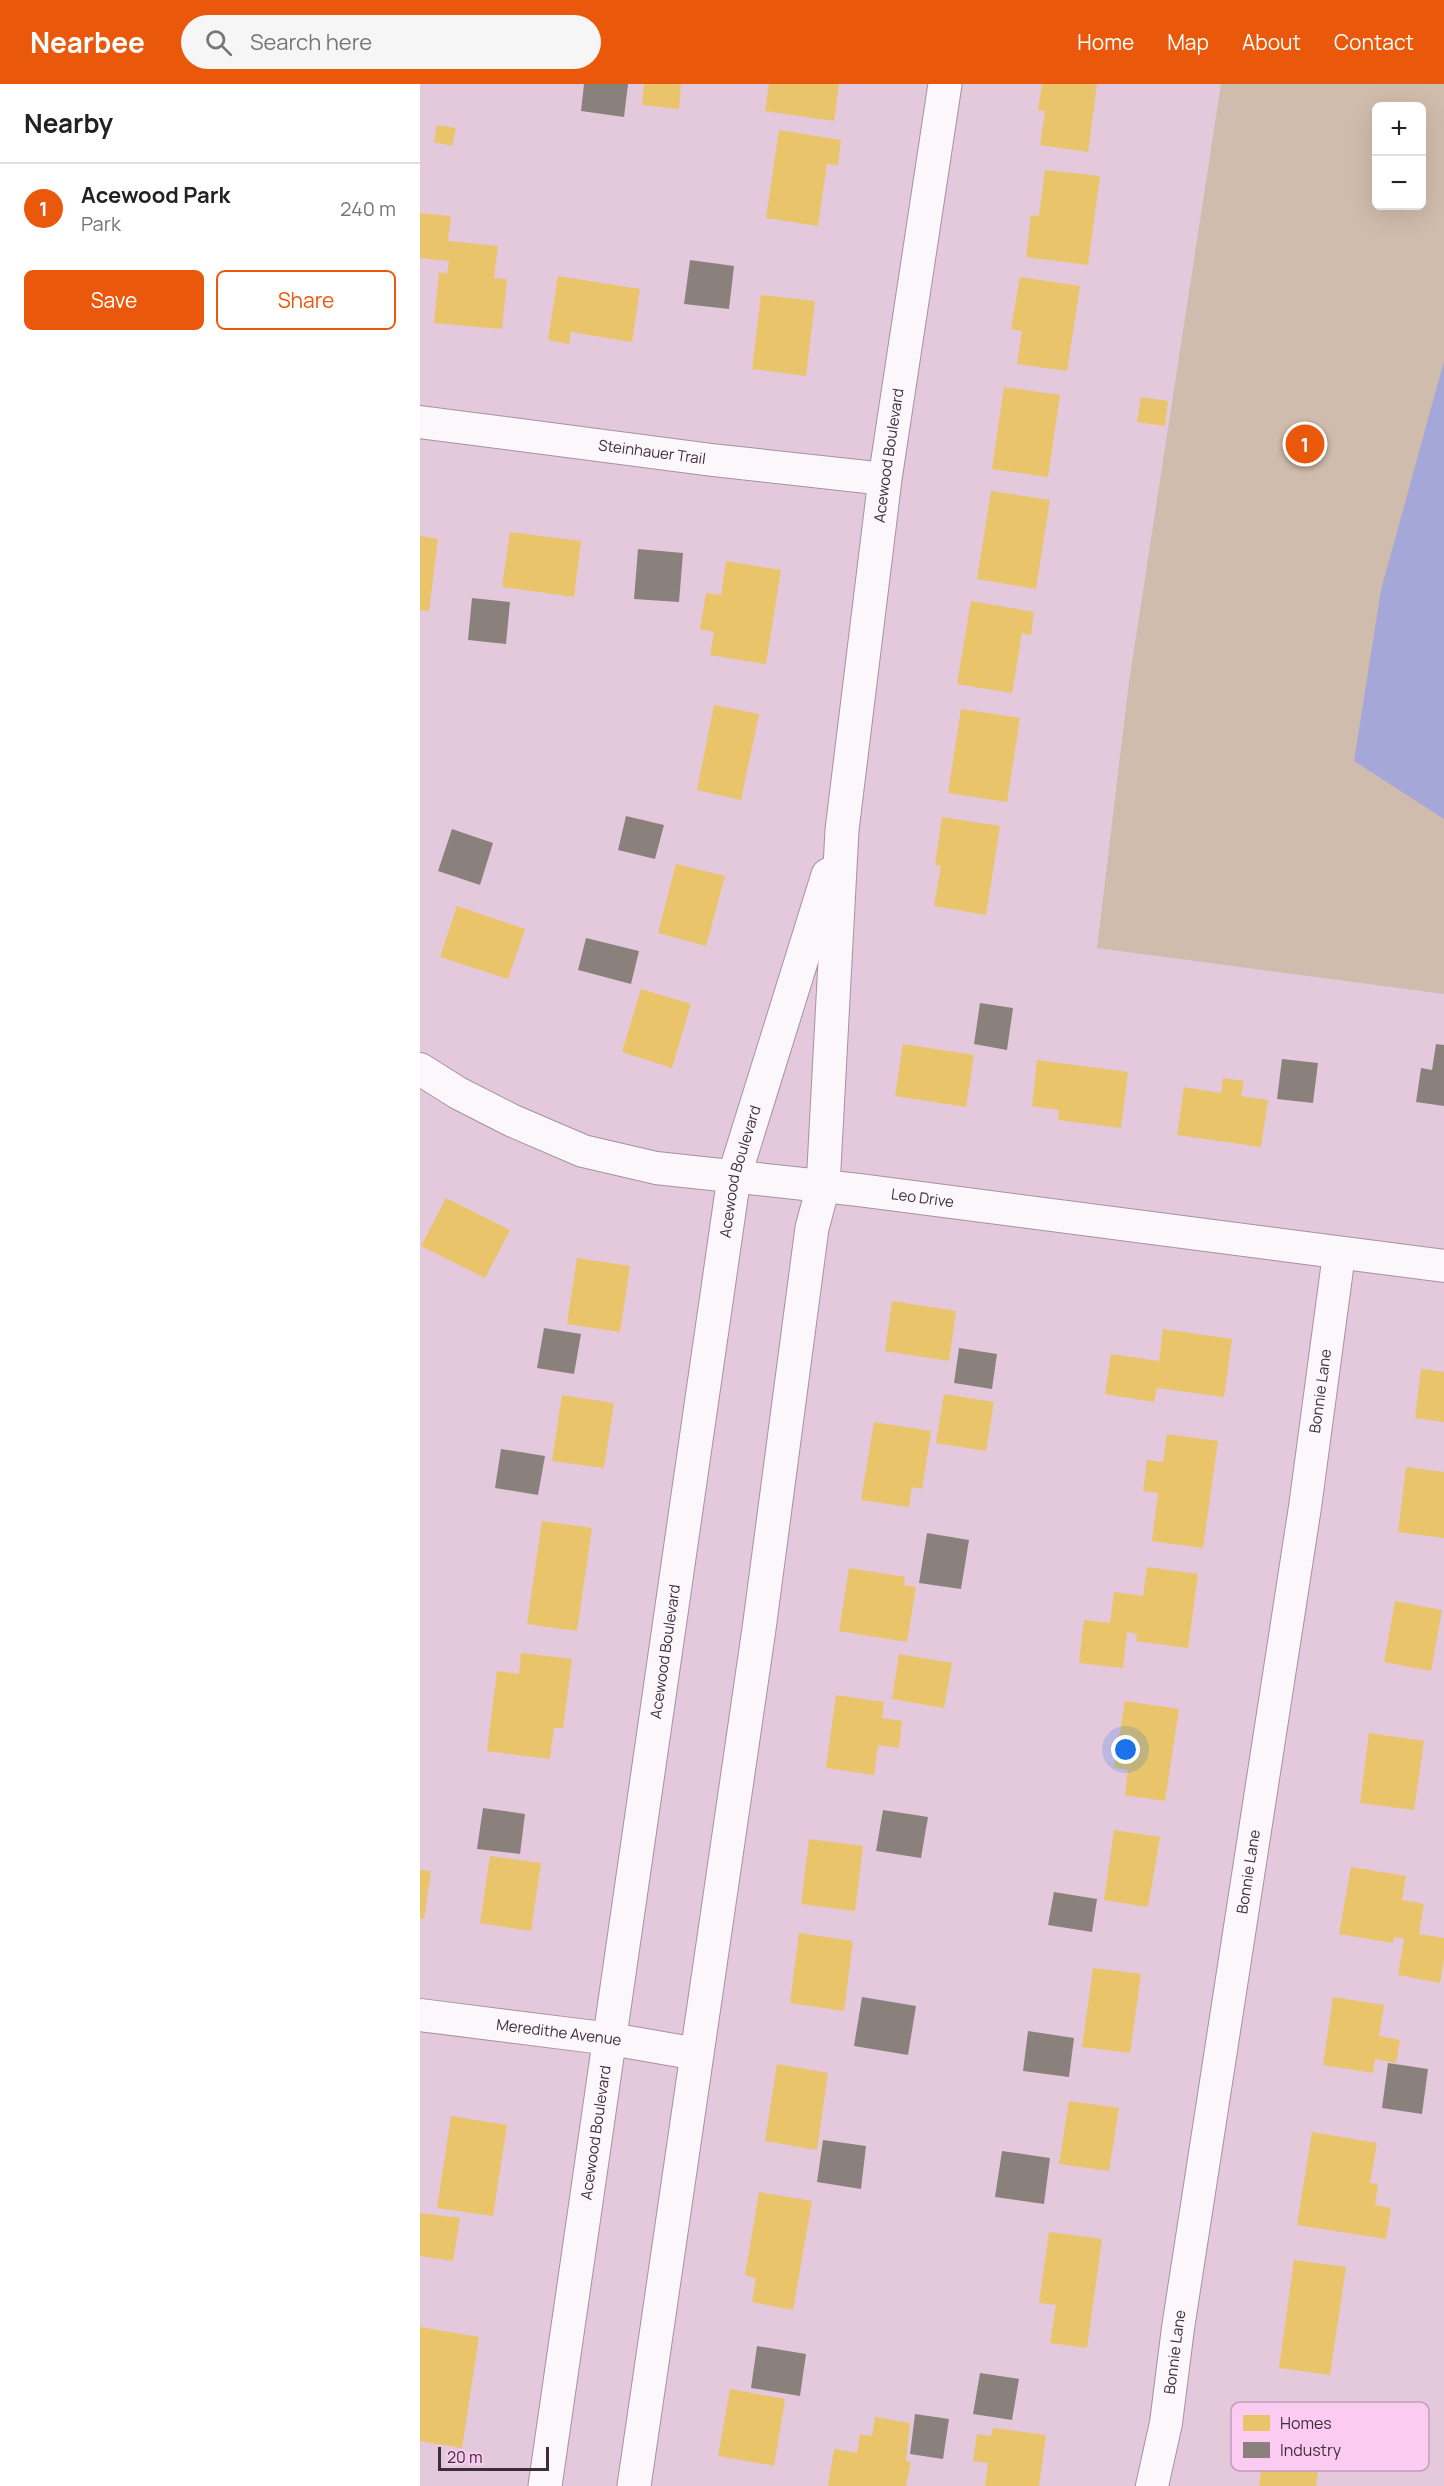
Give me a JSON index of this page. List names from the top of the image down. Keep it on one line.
{"streets":{"street":["Steinhauer Trail","Acewood Boulevard","Leo Drive","Bonnie Lane","Meredithe Avenue"]},"crossings":[["Steinhauer Trail","Acewood Boulevard"],["Acewood Boulevard","Leo Drive"],["Acewood Boulevard","Meredithe Avenue"],["Leo Drive","Bonnie Lane"]],"legend":["Homes","Industry"],"scale_bar":"20 m","page":{"header":"Nearbee","search":"Search here","nav":["Home","Map","About","Contact"],"heading":"Nearby","map_buttons":["+","−"],"list":[{"mark":"1","name":"Acewood Park","note":"Park","value":"240 m"}],"buttons":["Save","Share"],"pins":"1","scale":"20 m"}}
